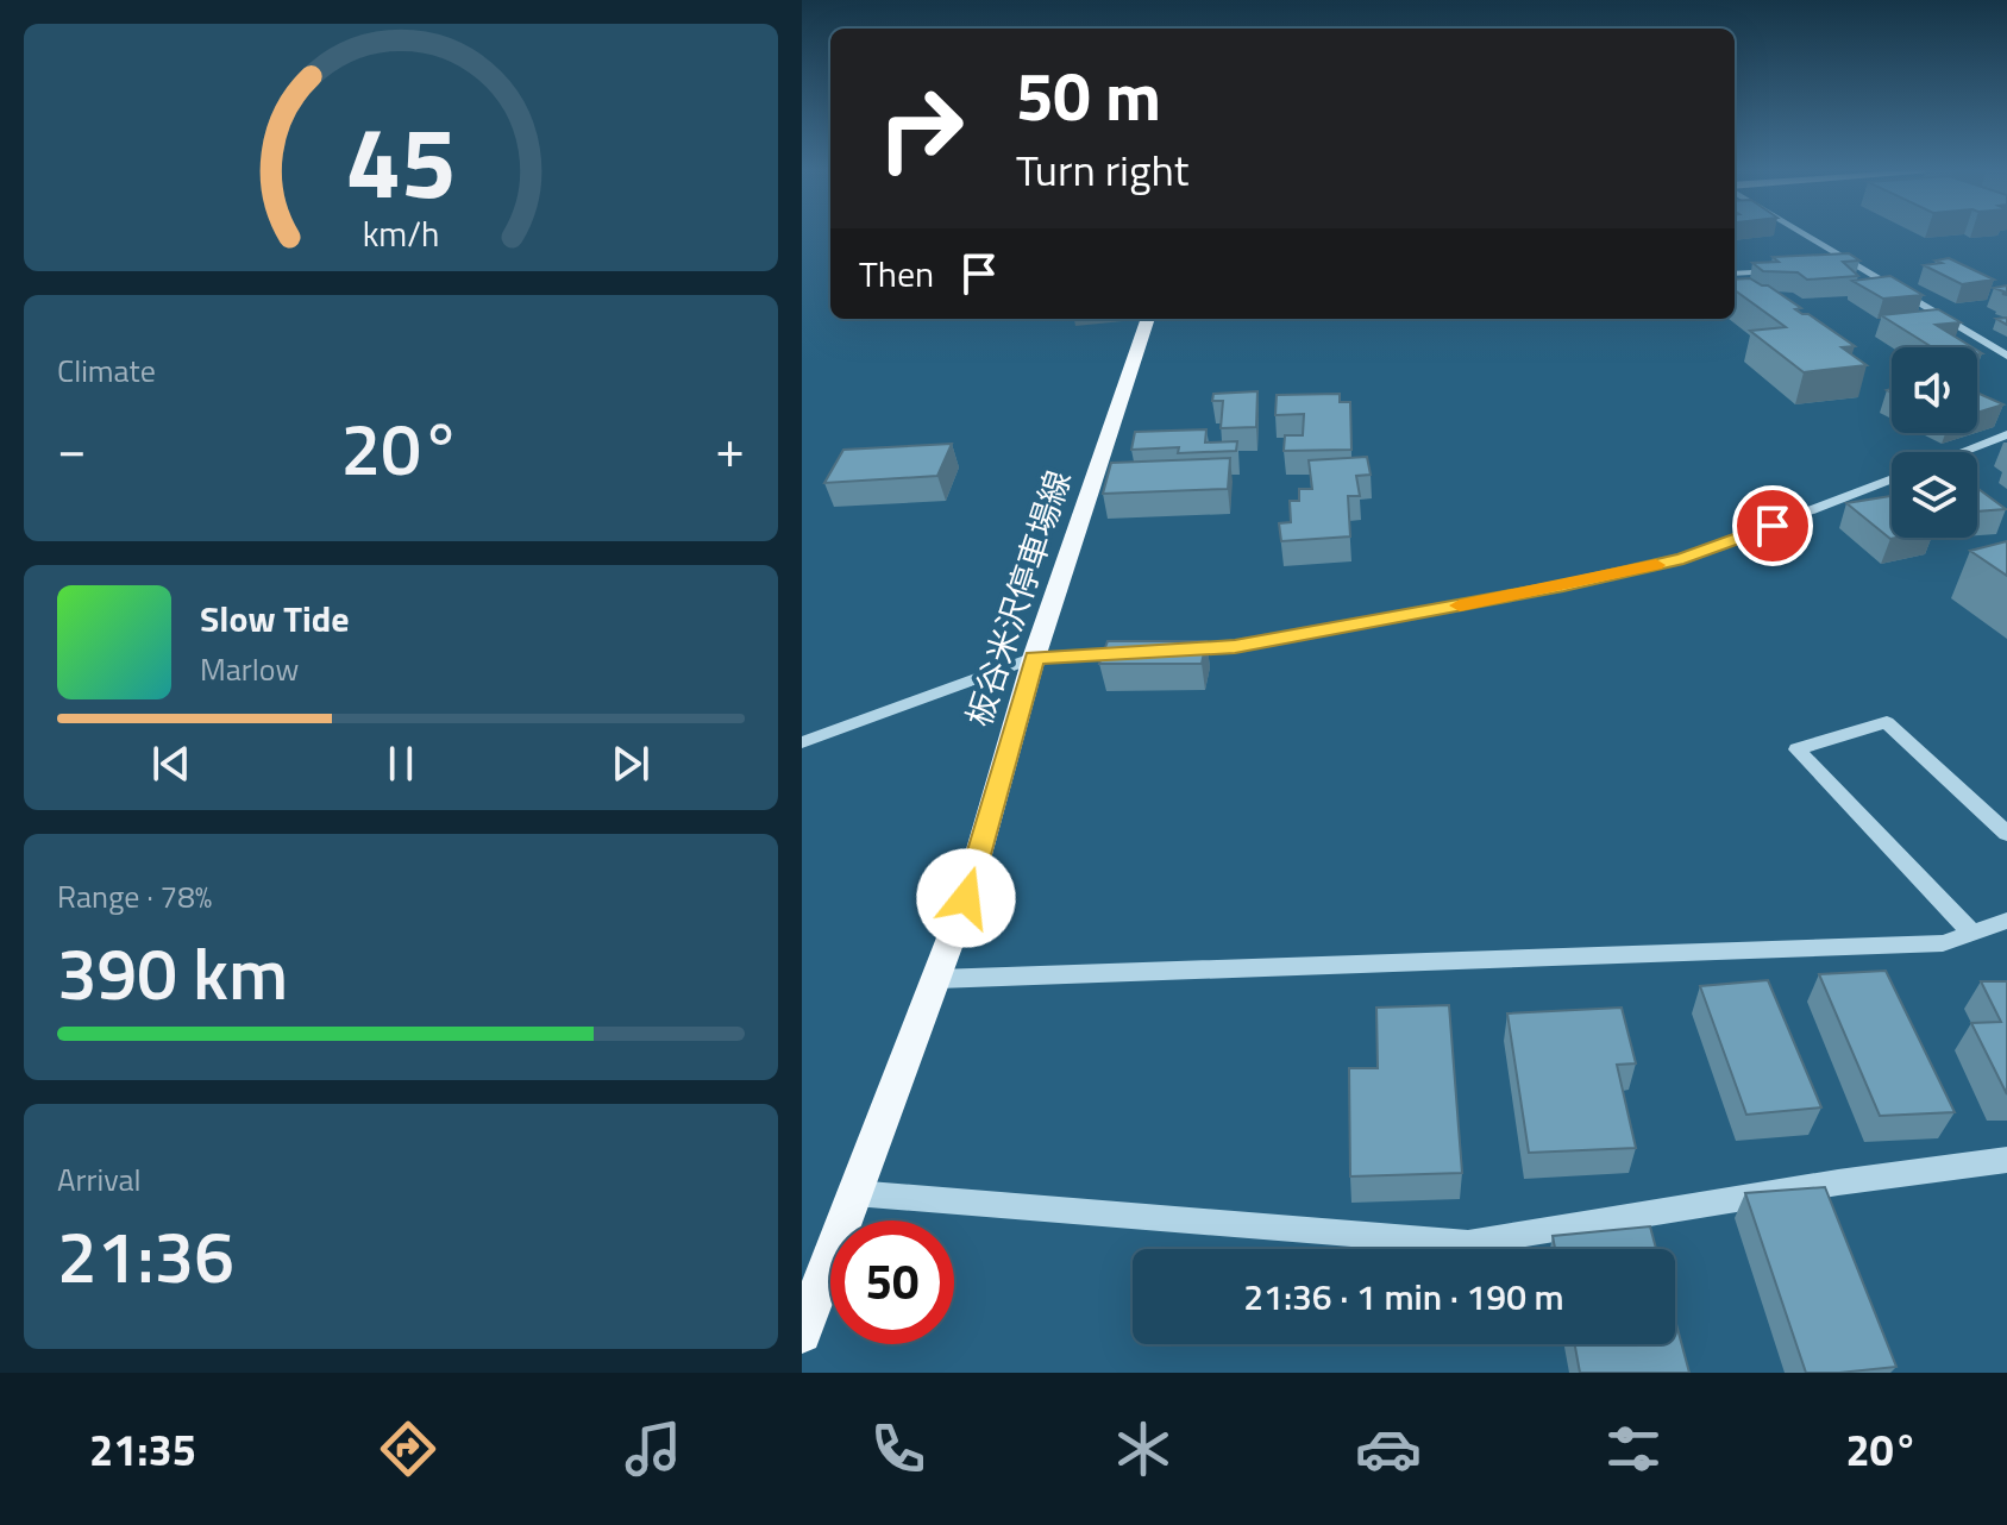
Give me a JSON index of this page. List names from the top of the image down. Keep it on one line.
{"streets":{"main road":["板谷米沢停車場線"]},"page":{"turn":["50 m","Turn right"],"then":"Then","tile":["Climate",["Range · 78%","390 km"],["Arrival","21:36"]],"heat":["−","20°","+"],"song":["Slow Tide","Marlow"],"limit":"50","trip":"21:36 · 1 min · 190 m","tabs":["21:35","20°"],"gauge":["45","km/h"]}}
